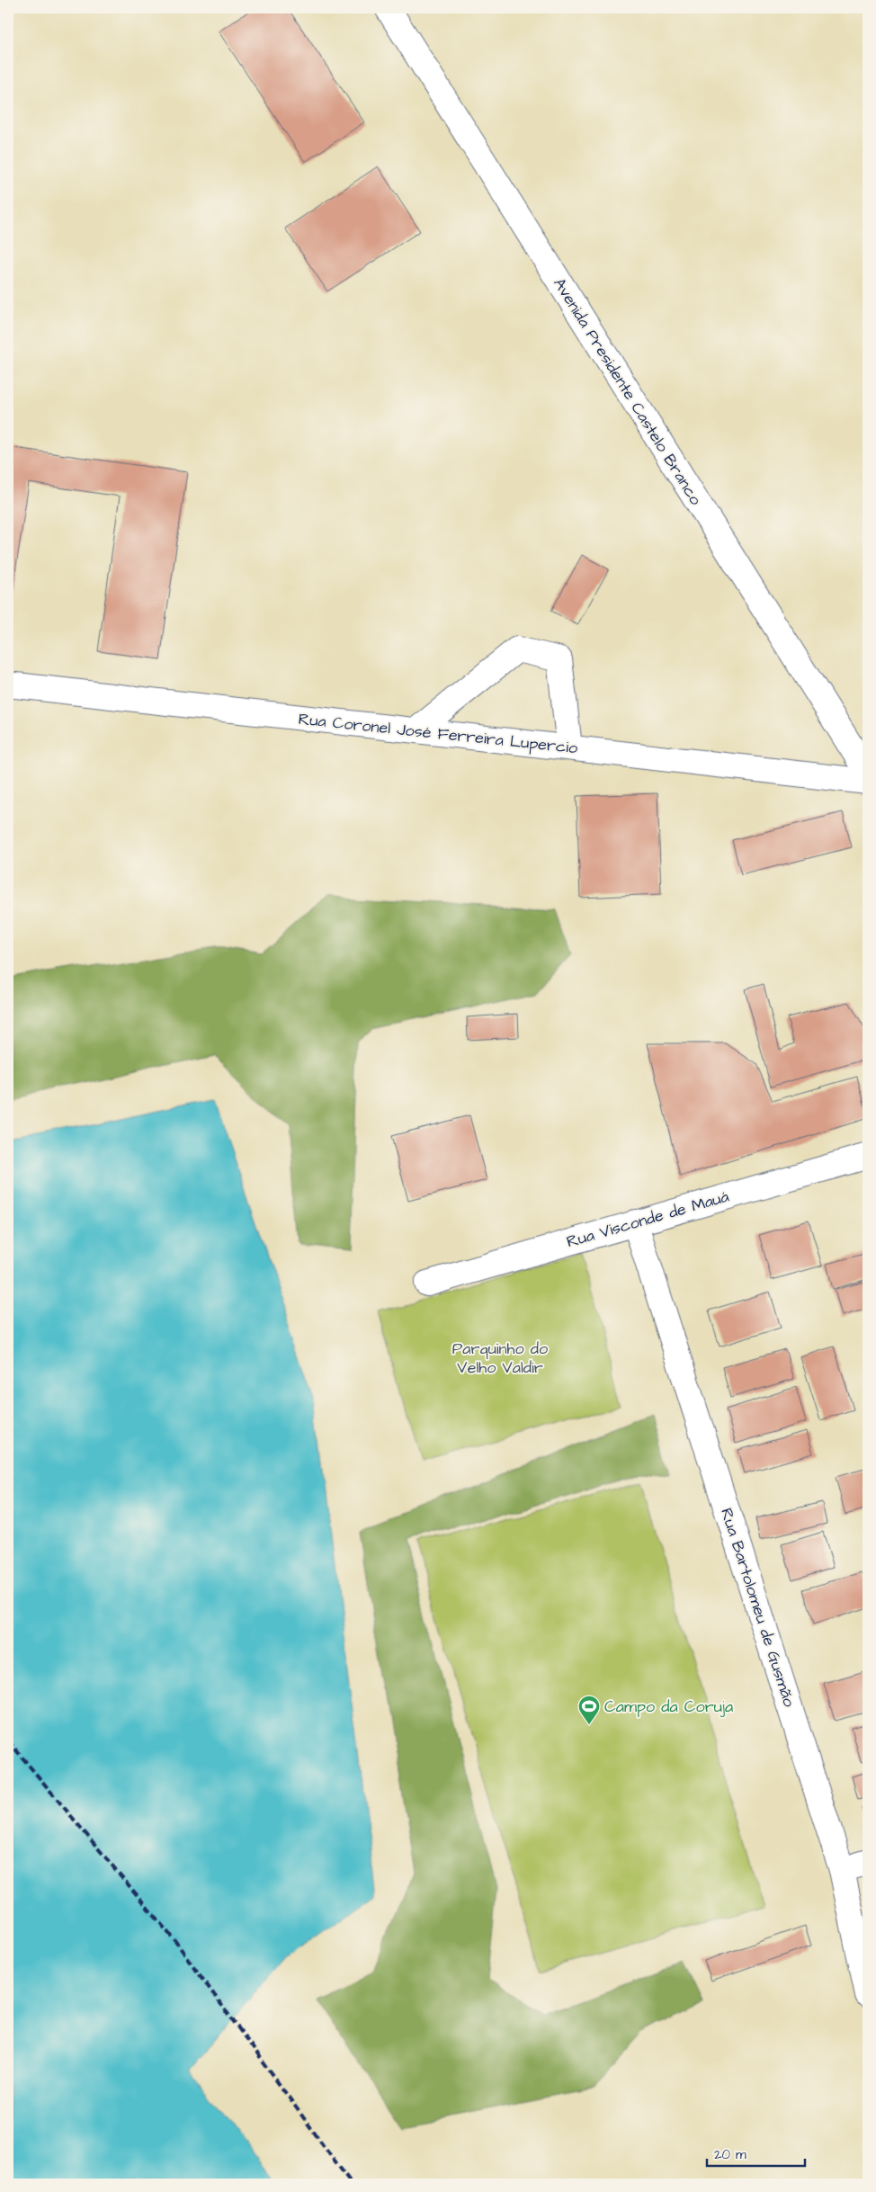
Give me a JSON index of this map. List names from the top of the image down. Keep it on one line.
{"streets":{"street":["Avenida Presidente Castelo Branco","Rua Coronel José Ferreira Lupercio","Rua Visconde de Mauá","Rua Bartolomeu de Gusmão"]},"crossings":[["Rua Visconde de Mauá","Rua Bartolomeu de Gusmão"]],"parks":["Parquinho do Velho Valdir"],"places":{"sports":["Campo da Coruja"]},"scale_bar":"20 m"}
